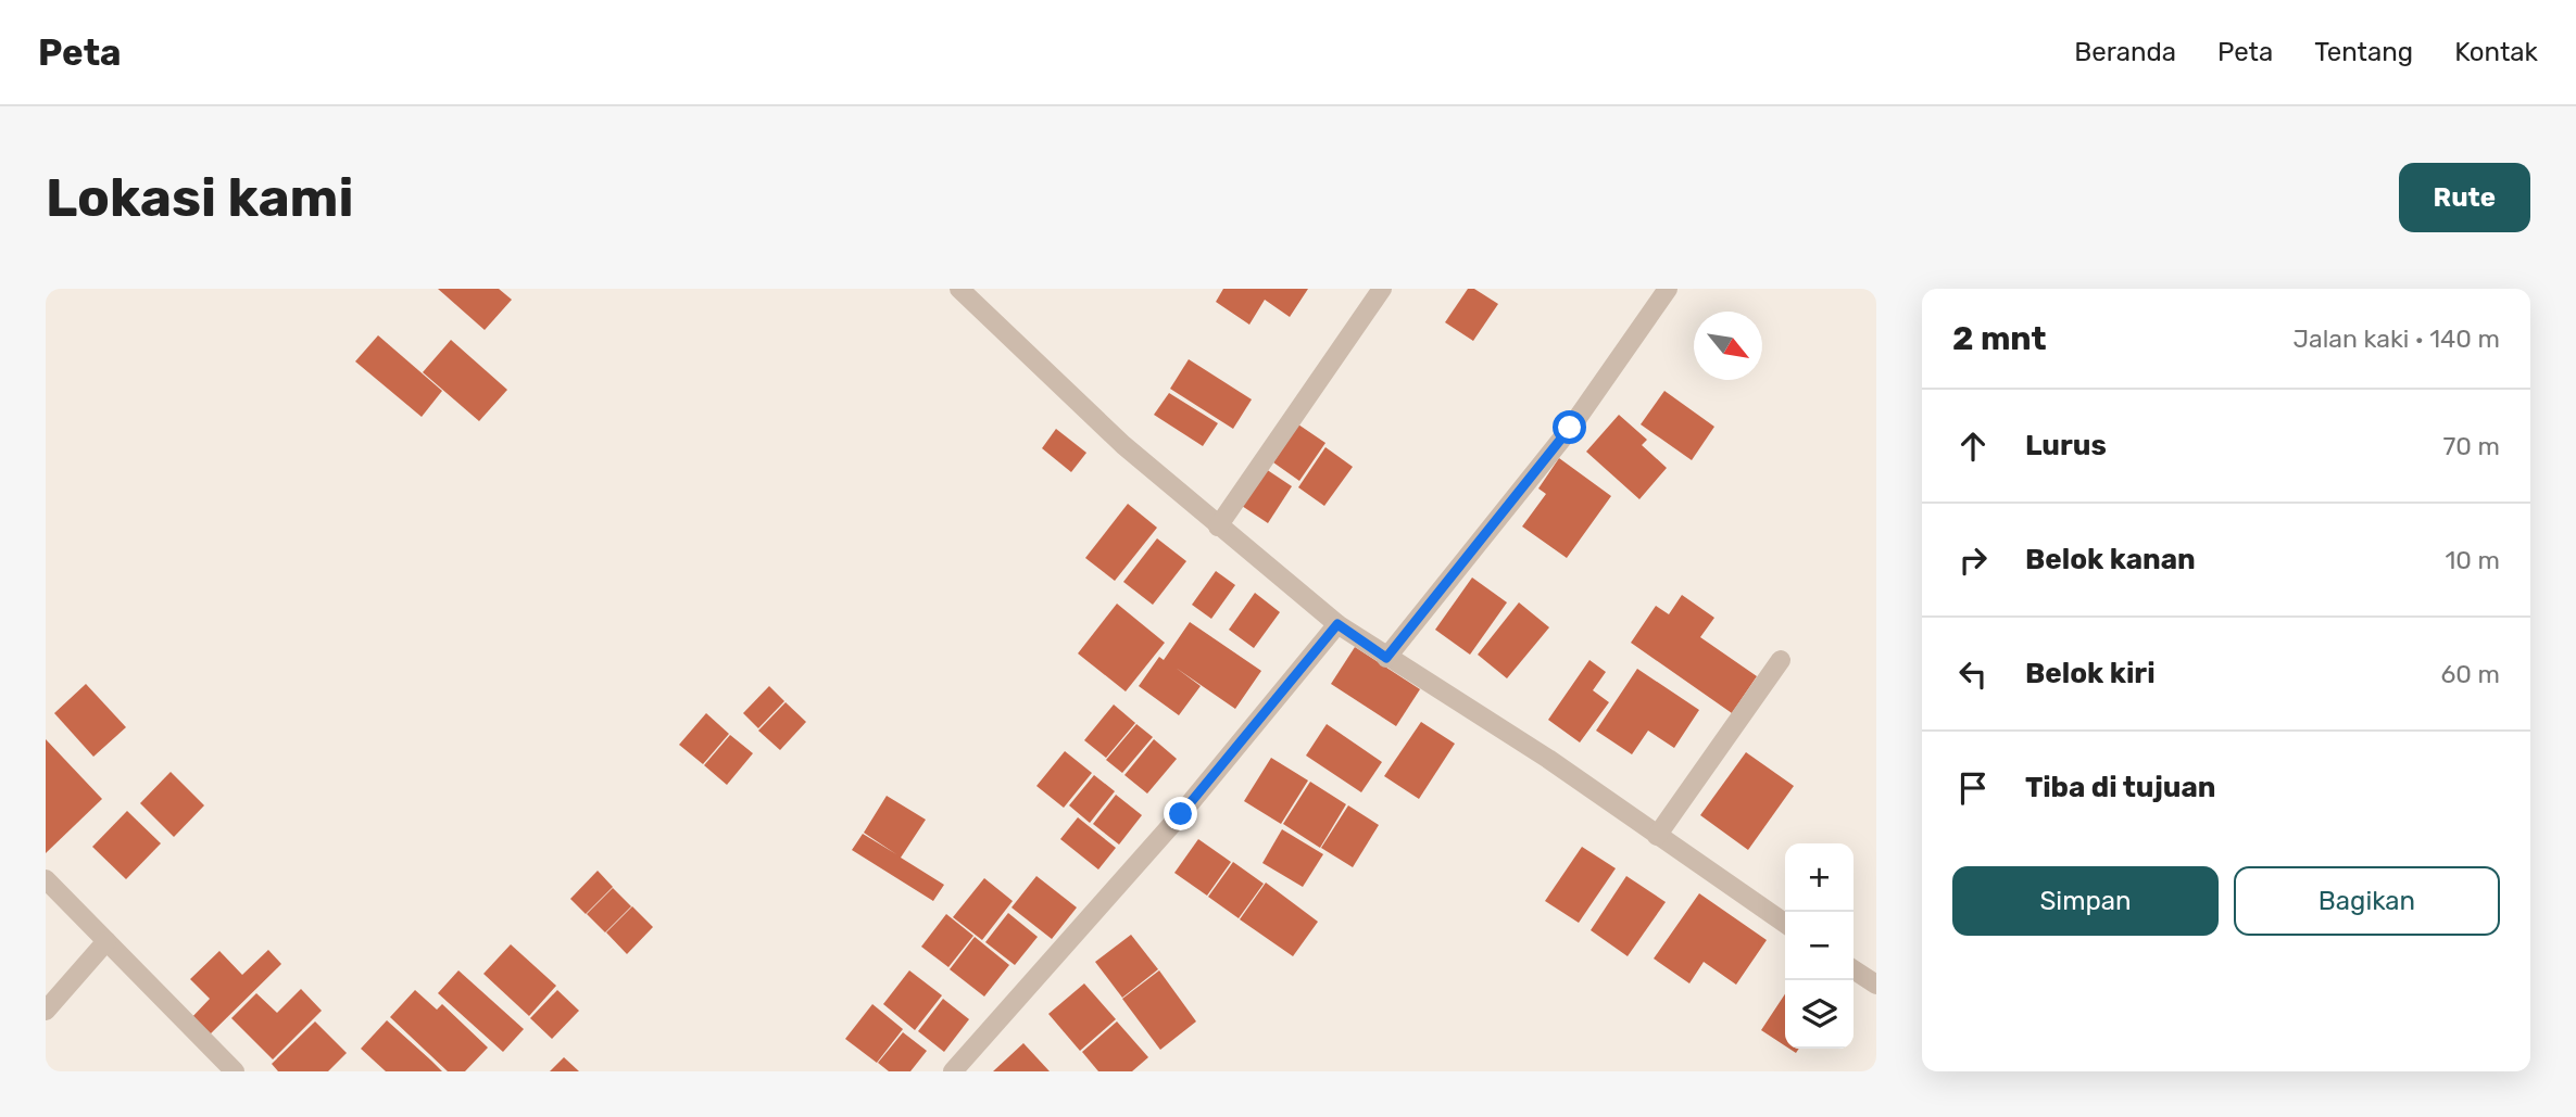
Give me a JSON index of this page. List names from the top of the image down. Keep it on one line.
{"north":"bottom right","page":{"header":"Peta","nav":["Beranda","Peta","Tentang","Kontak"],"buttons":["Rute",["Simpan","Bagikan"]],"title":"Lokasi kami","heading":["2 mnt","Jalan kaki · 140 m"],"list":[["Lurus","70 m"],["Belok kanan","10 m"],["Belok kiri","60 m"],"Tiba di tujuan"],"map_buttons":["+","−"]}}
